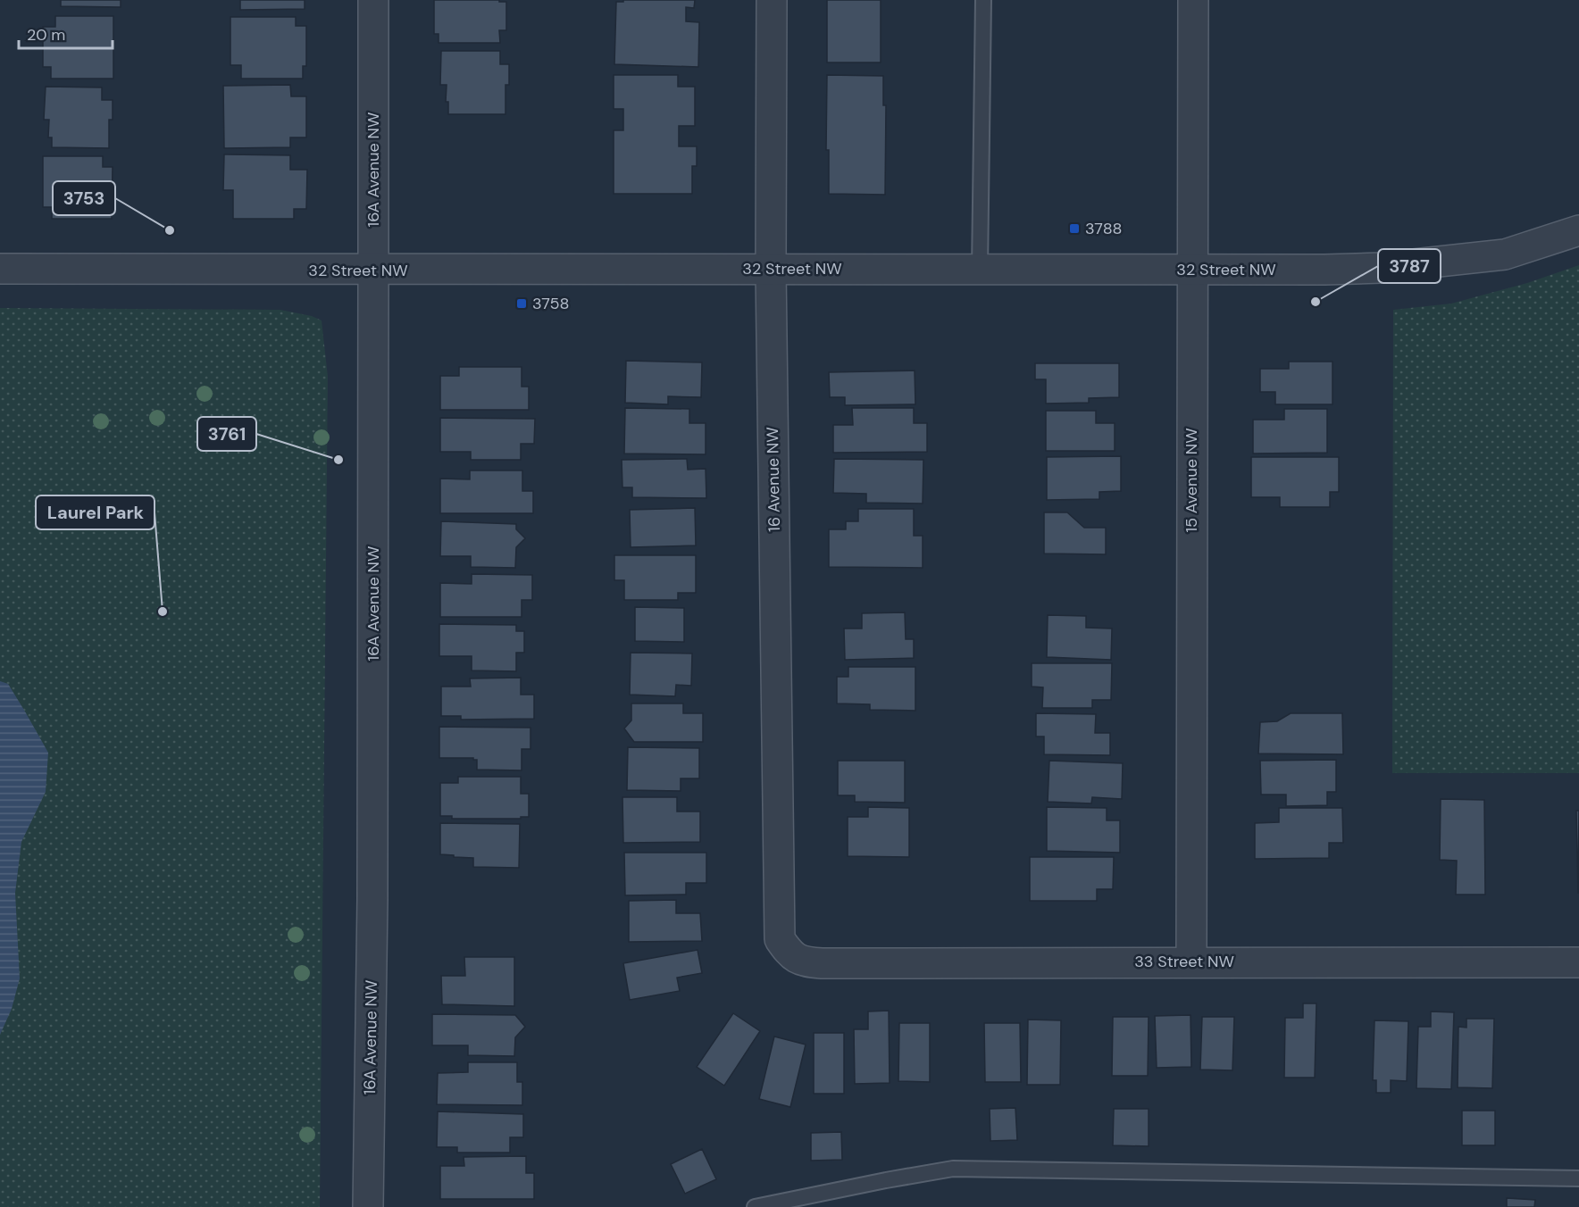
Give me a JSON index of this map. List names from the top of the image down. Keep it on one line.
{"streets":{"street":["16A Avenue NW","32 Street NW","16 Avenue NW","15 Avenue NW","33 Street NW"]},"crossings":[["16A Avenue NW","32 Street NW"],["32 Street NW","16 Avenue NW"],["32 Street NW","15 Avenue NW"],["16 Avenue NW","33 Street NW"],["15 Avenue NW","33 Street NW"]],"places":{"transit":["3788","3758"],"other":["3753","3787","3761","Laurel Park"]},"scale_bar":"20 m"}
